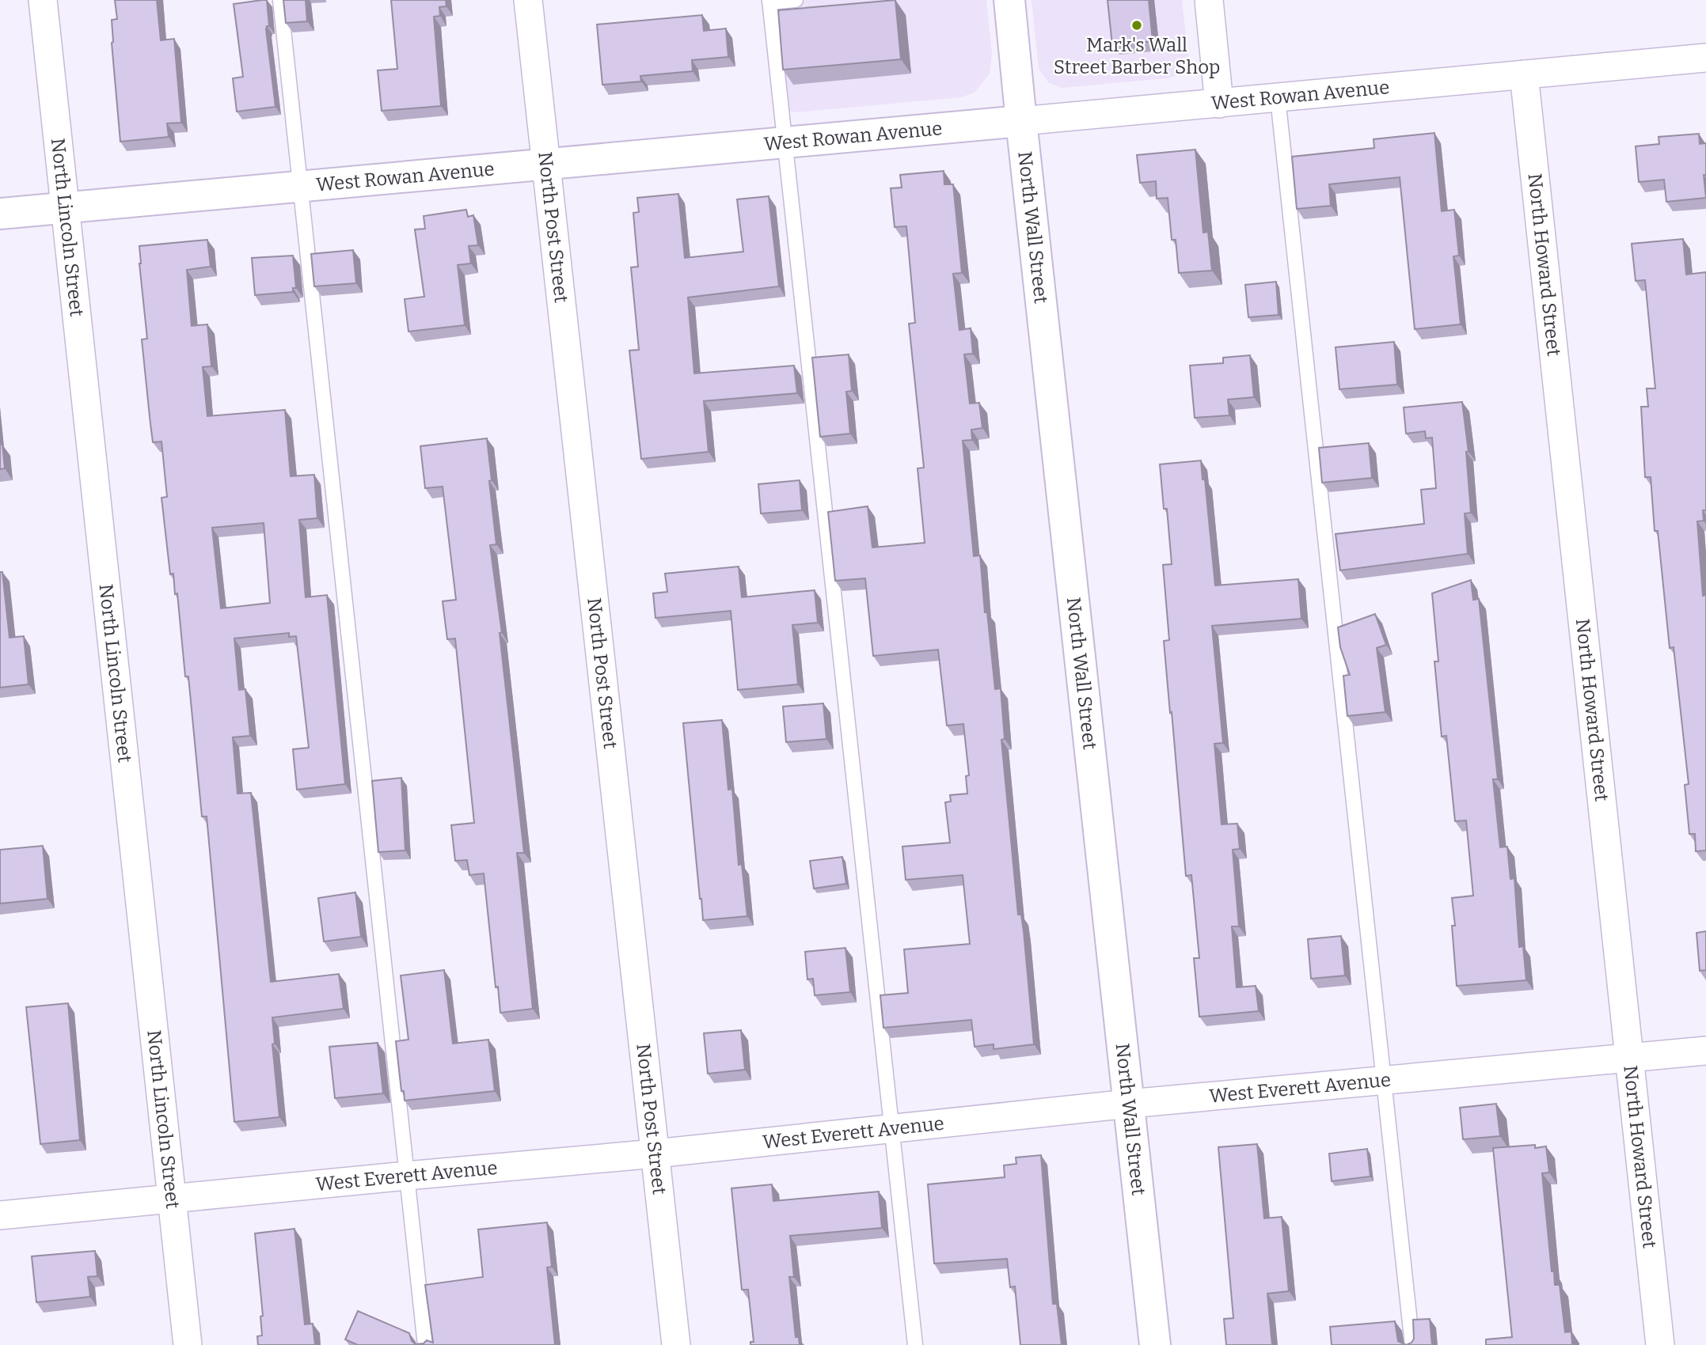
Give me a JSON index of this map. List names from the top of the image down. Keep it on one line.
{"streets":{"street":["West Rowan Avenue","North Lincoln Street","North Post Street","North Wall Street","North Howard Street","West Everett Avenue"]},"crossings":[["West Rowan Avenue","North Lincoln Street"],["West Rowan Avenue","North Post Street"],["West Rowan Avenue","North Wall Street"],["West Rowan Avenue","North Howard Street"],["North Lincoln Street","West Everett Avenue"],["North Post Street","West Everett Avenue"],["North Wall Street","West Everett Avenue"],["North Howard Street","West Everett Avenue"]],"places":["Mark's Wall Street Barber Shop"]}
